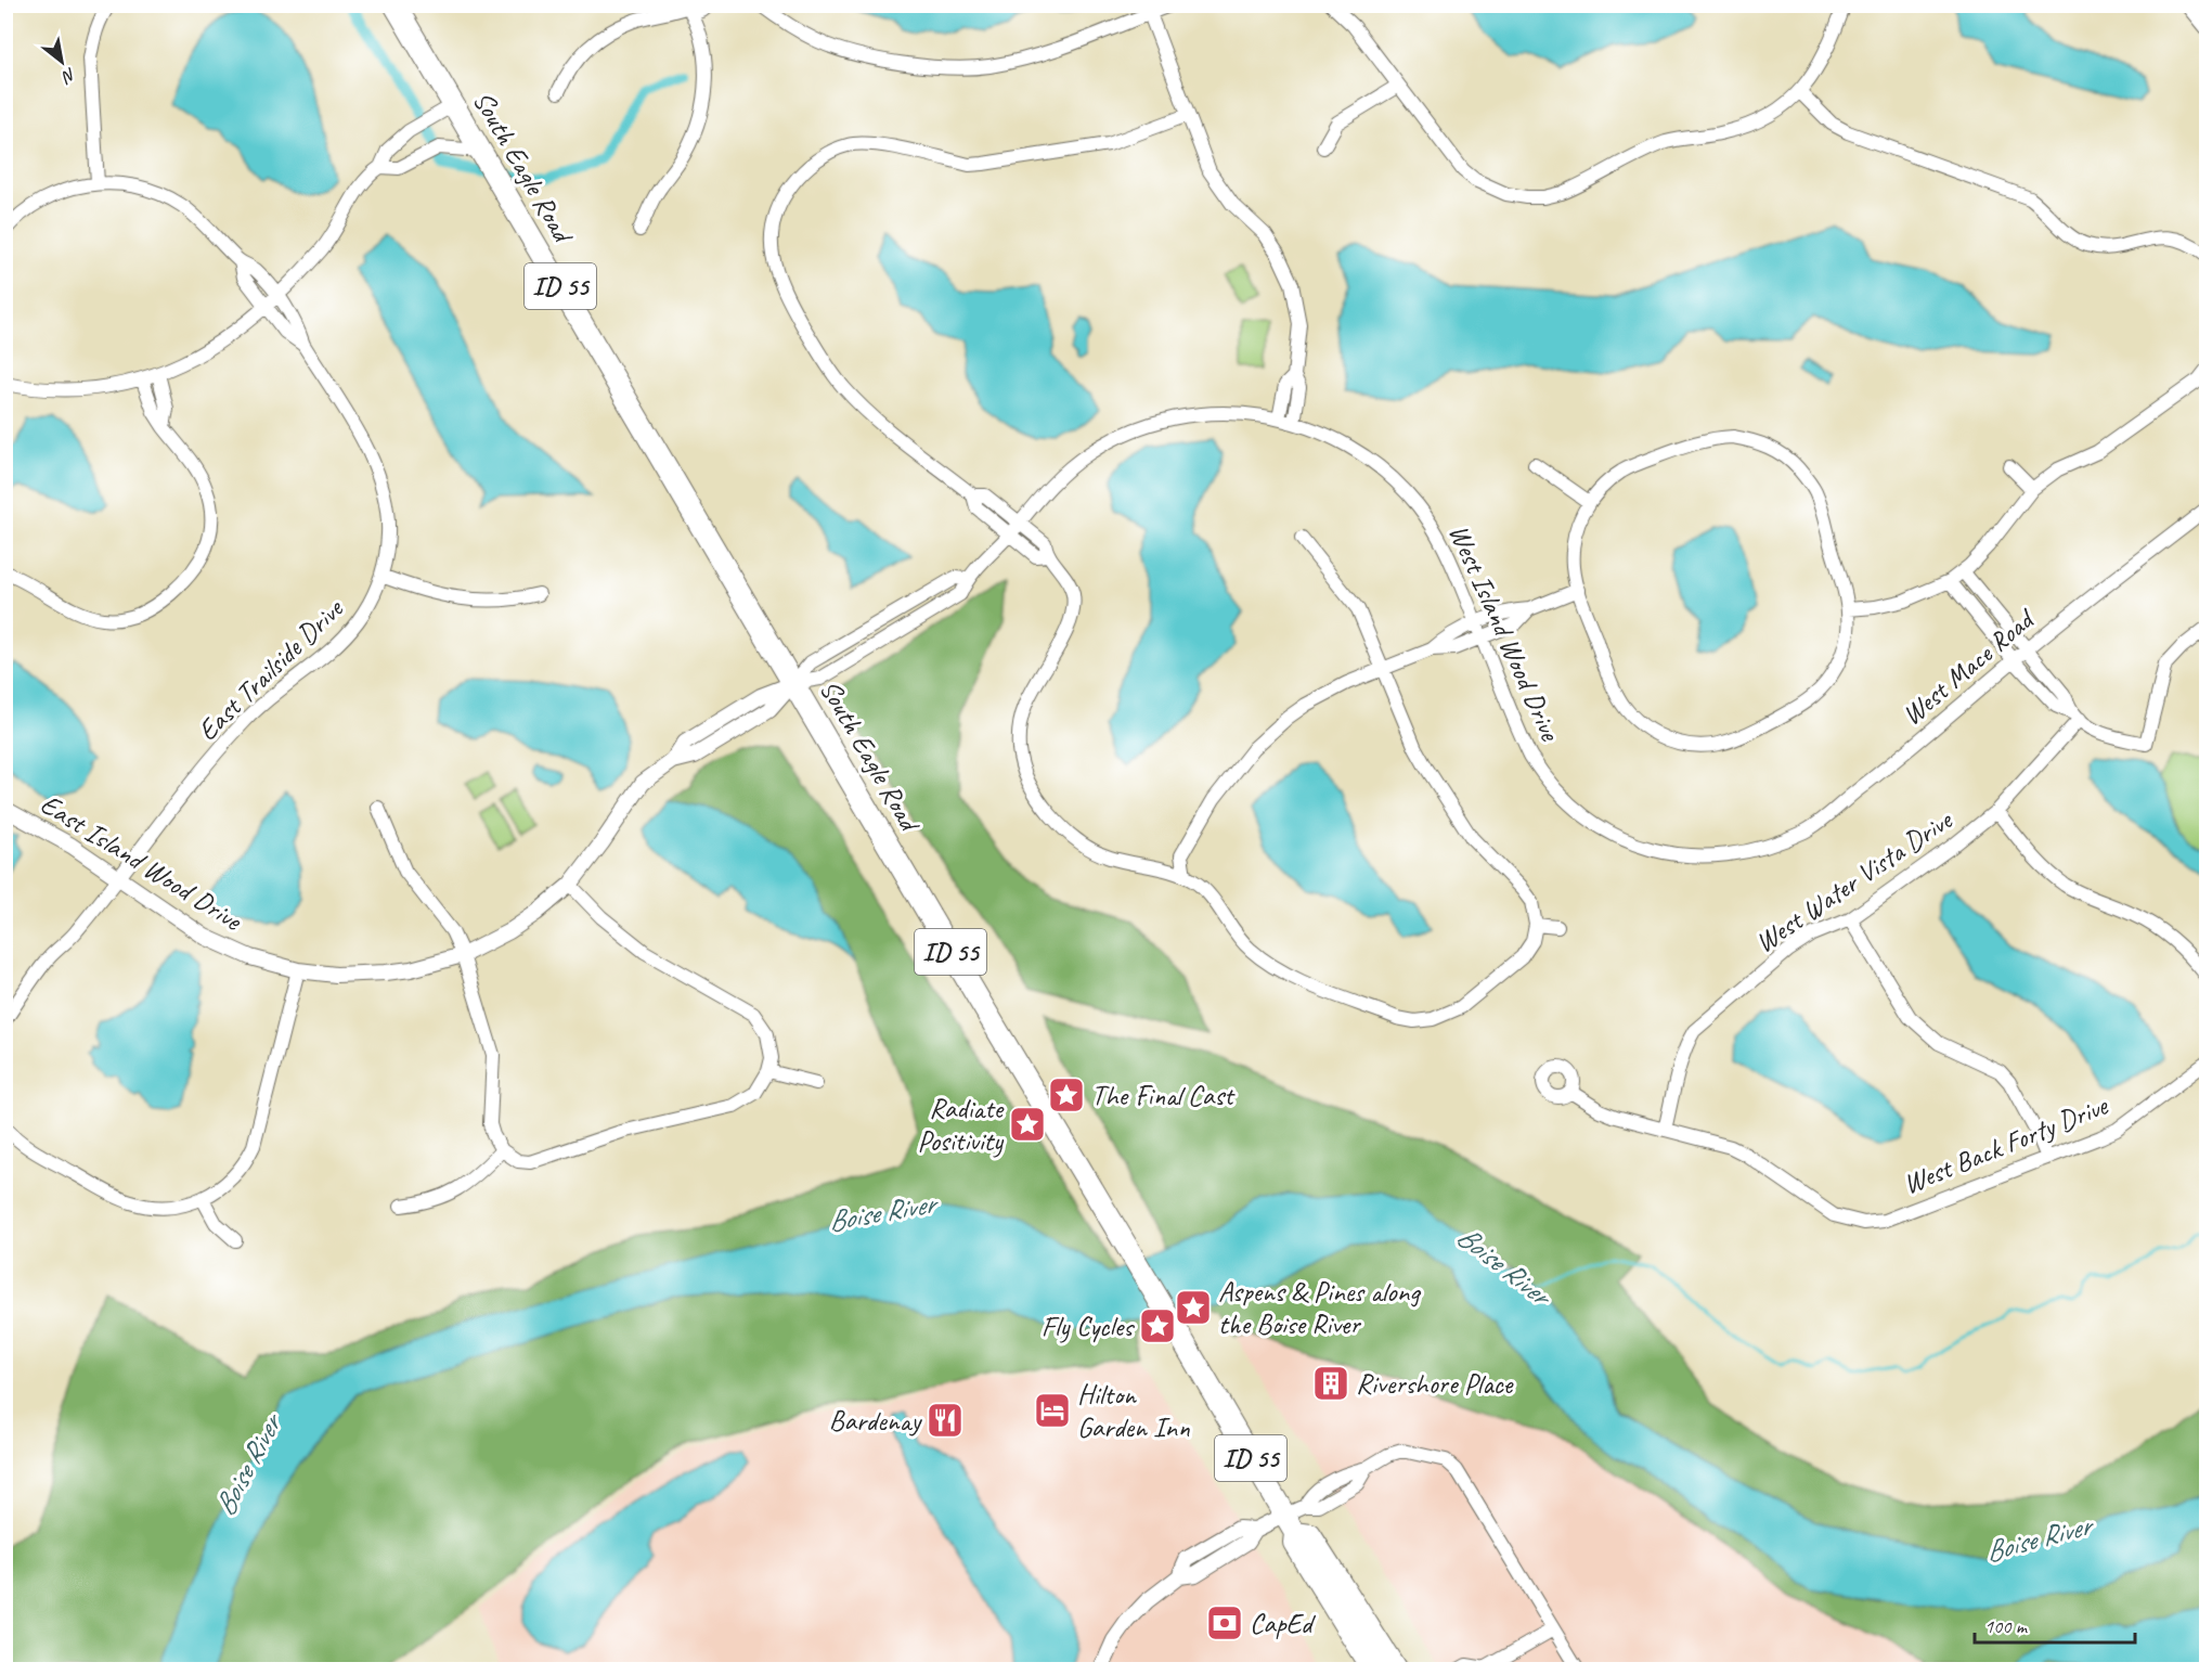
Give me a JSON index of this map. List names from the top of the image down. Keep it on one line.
{"streets":{"highway":["South Eagle Road","ID 55"],"street":["West Island Wood Drive","West Mace Road","East Trailside Drive","East Island Wood Drive","West Water Vista Drive","West Back Forty Drive"]},"crossings":[["South Eagle Road","West Island Wood Drive"],["South Eagle Road","East Island Wood Drive"],["West Island Wood Drive","West Mace Road"],["West Island Wood Drive","East Island Wood Drive"],["East Trailside Drive","East Island Wood Drive"],["West Water Vista Drive","West Back Forty Drive"]],"water":["Boise River"],"places":{"place":["The Final Cast","Radiate Positivity","Aspens & Pines along the Boise River","Fly Cycles"],"building":["Rivershore Place"],"hotel":["Hilton Garden Inn"],"restaurant":["Bardenay"],"bank":["CapEd"]},"scale_bar":"100 m","north":"bottom right"}
